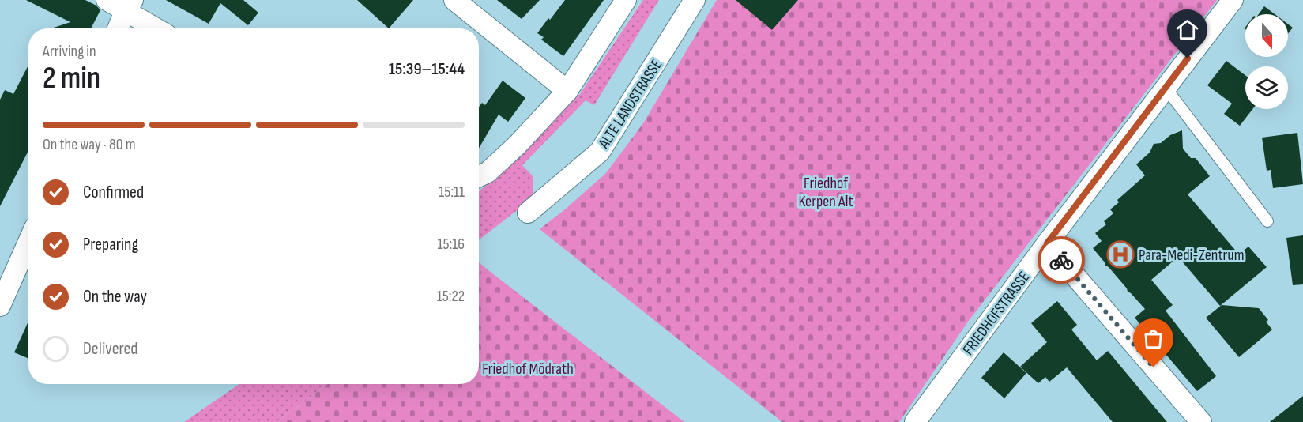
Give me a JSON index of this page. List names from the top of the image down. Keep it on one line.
{"streets":{"street":["ALTE LANDSTRASSE","FRIEDHOFSTRASSE"]},"parks":["Friedhof Kerpen Alt","Friedhof Mödrath"],"places":{"hospital":["Para-Medi-Zentrum"]},"north":"bottom","page":{"heading":["2 min","Arriving in","15:39–15:44"],"bar":"On the way · 80 m","list":[["Confirmed","15:11"],["Preparing","15:16"],["On the way","15:22"],"Delivered"]}}
